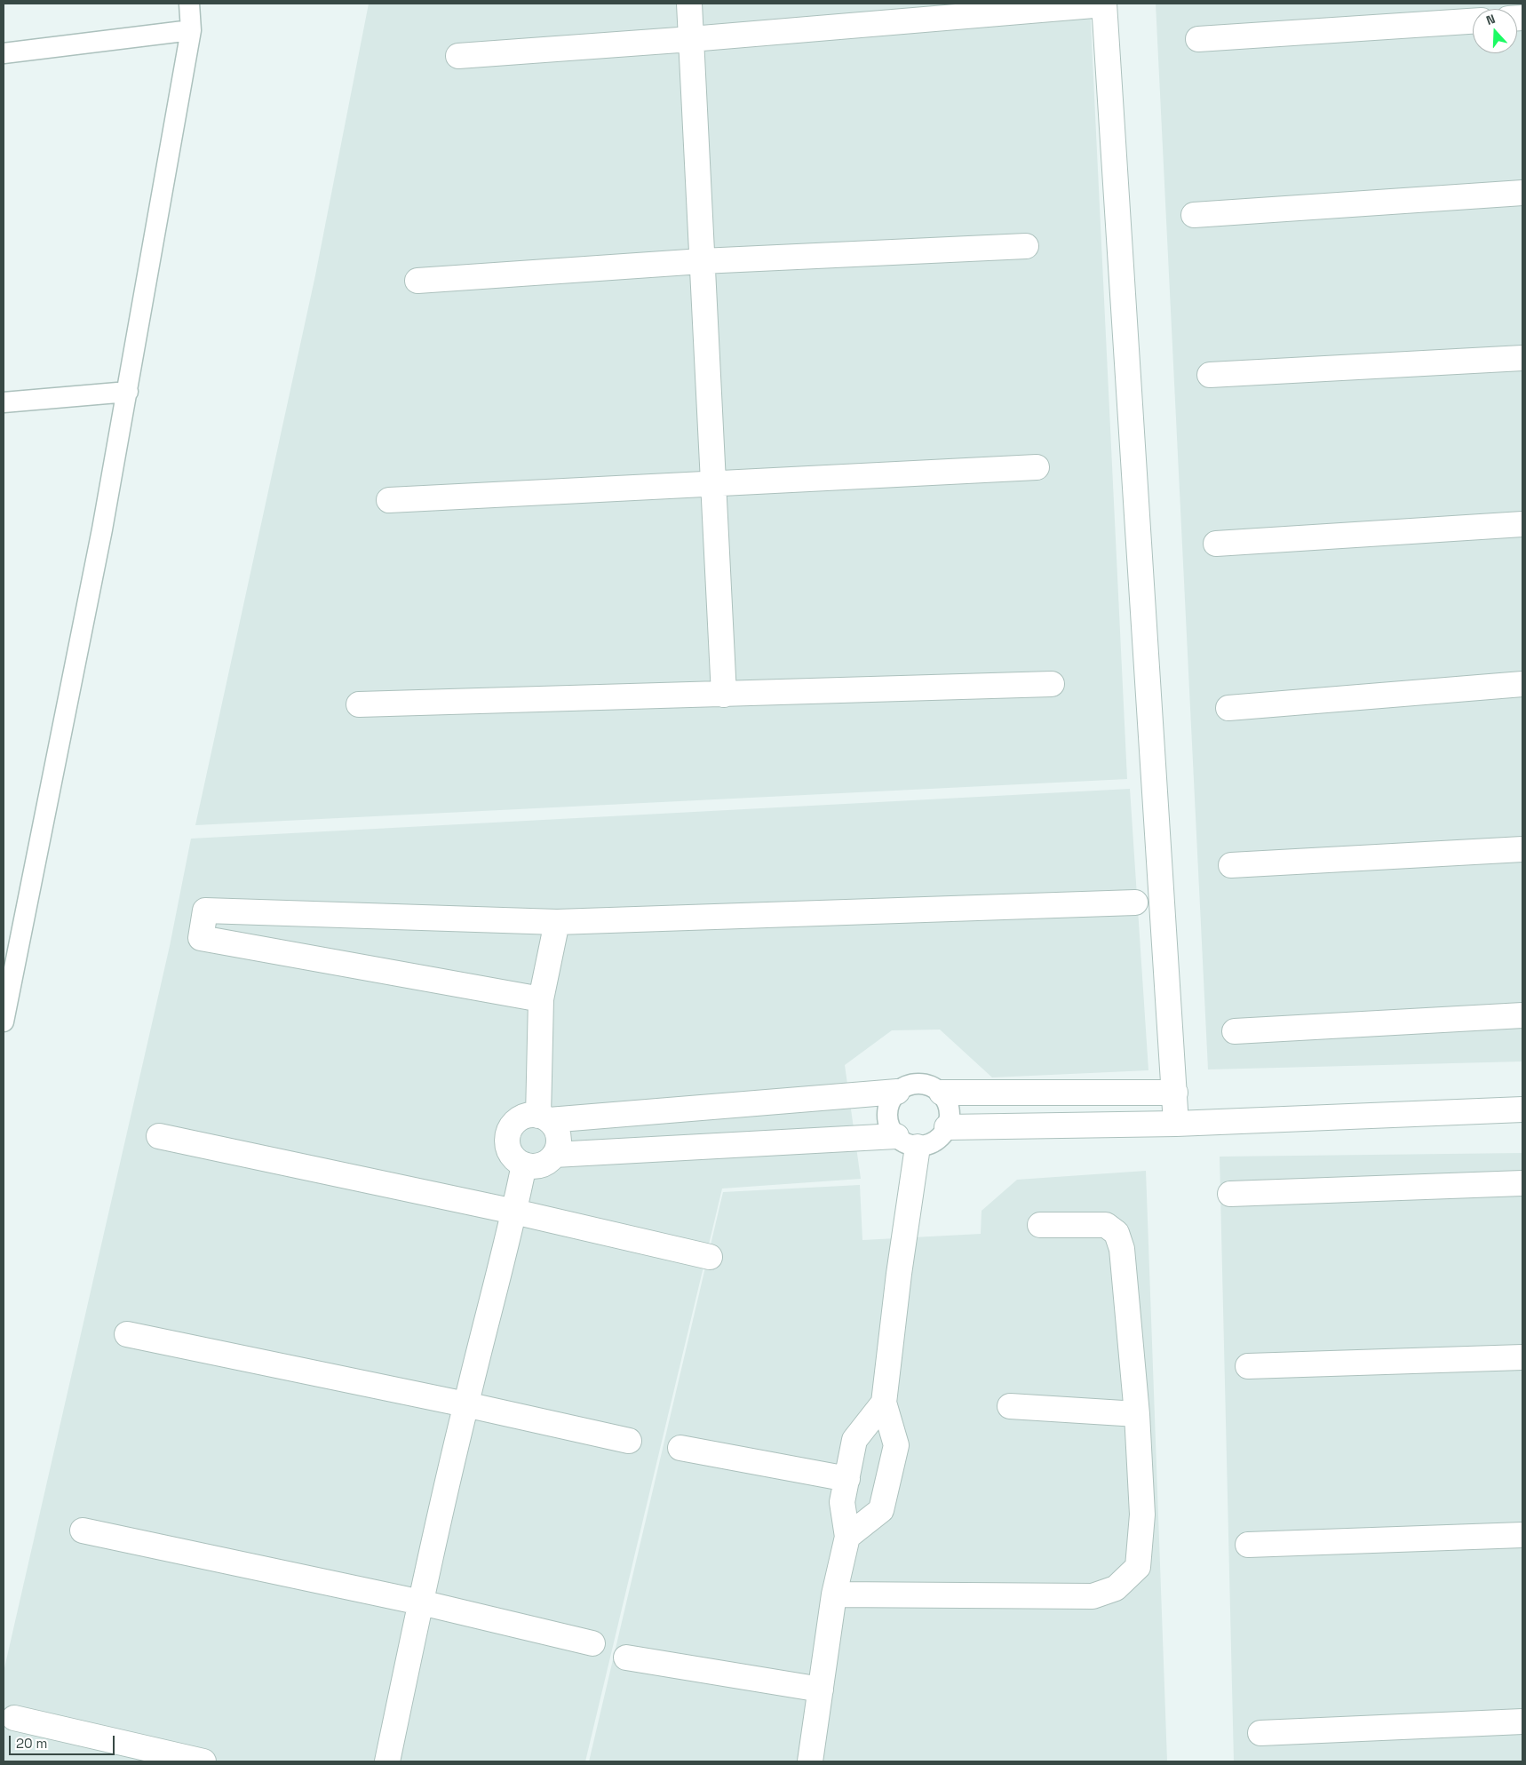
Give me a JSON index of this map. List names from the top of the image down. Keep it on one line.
{"scale_bar":"20 m","north":"top"}
